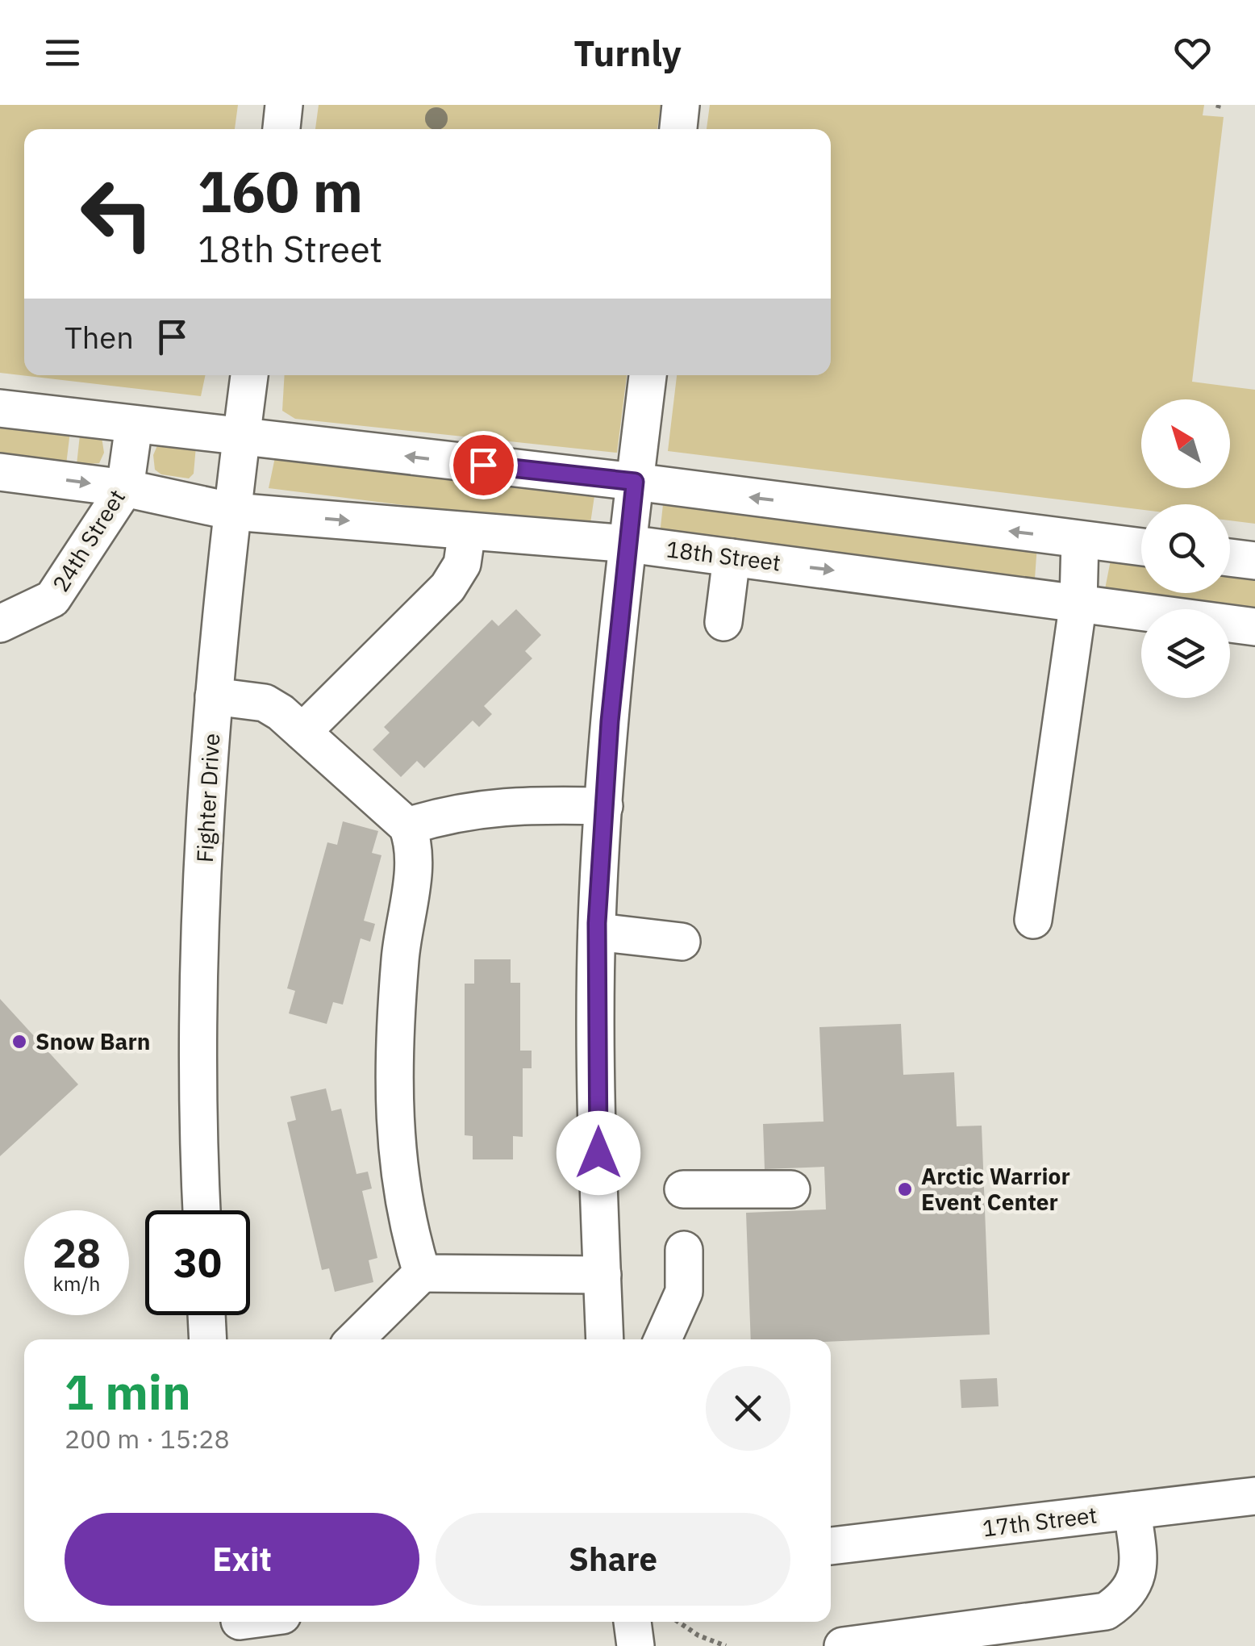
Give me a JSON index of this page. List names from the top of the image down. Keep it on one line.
{"streets":{"street":["24th Street","18th Street","Fighter Drive","17th Street"]},"crossings":[["24th Street","18th Street"],["18th Street","Fighter Drive"]],"places":["Snow Barn","Arctic Warrior Event Center"],"north":"top left","page":{"header":"Turnly","turn":["160 m","18th Street"],"then":"Then","speed":"28 km/h","limit":"30","heading":["1 min","200 m · 15:28"],"buttons":["Exit","Share"]}}
